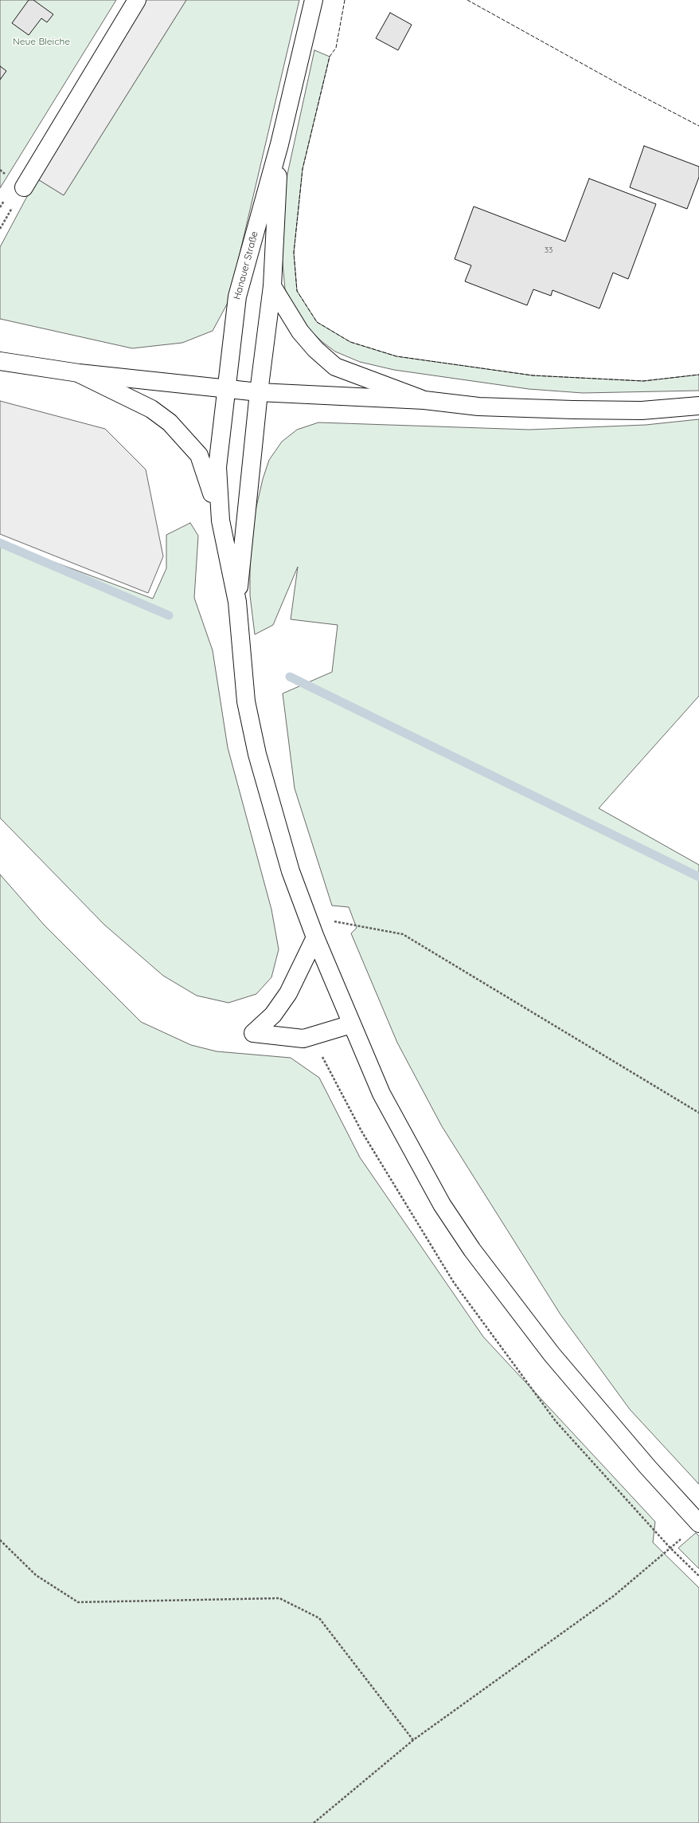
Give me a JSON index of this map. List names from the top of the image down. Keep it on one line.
{"streets":{"street":["Hanauer Straße"]},"parks":["Neue Bleiche"],"house_numbers":["33"]}
